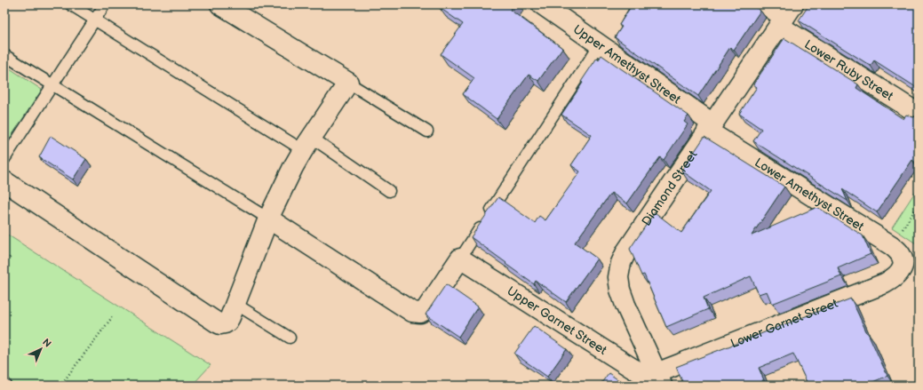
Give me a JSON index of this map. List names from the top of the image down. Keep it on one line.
{"streets":{"street":["Upper Amethyst Street","Lower Ruby Street","Diamond Street","Lower Amethyst Street","Upper Garnet Street","Lower Garnet Street"]},"crossings":[["Upper Amethyst Street","Diamond Street"],["Upper Amethyst Street","Lower Amethyst Street"],["Lower Ruby Street","Diamond Street"],["Diamond Street","Lower Amethyst Street"],["Diamond Street","Upper Garnet Street"],["Diamond Street","Lower Garnet Street"],["Lower Amethyst Street","Lower Garnet Street"],["Upper Garnet Street","Lower Garnet Street"]],"north":"top right"}
